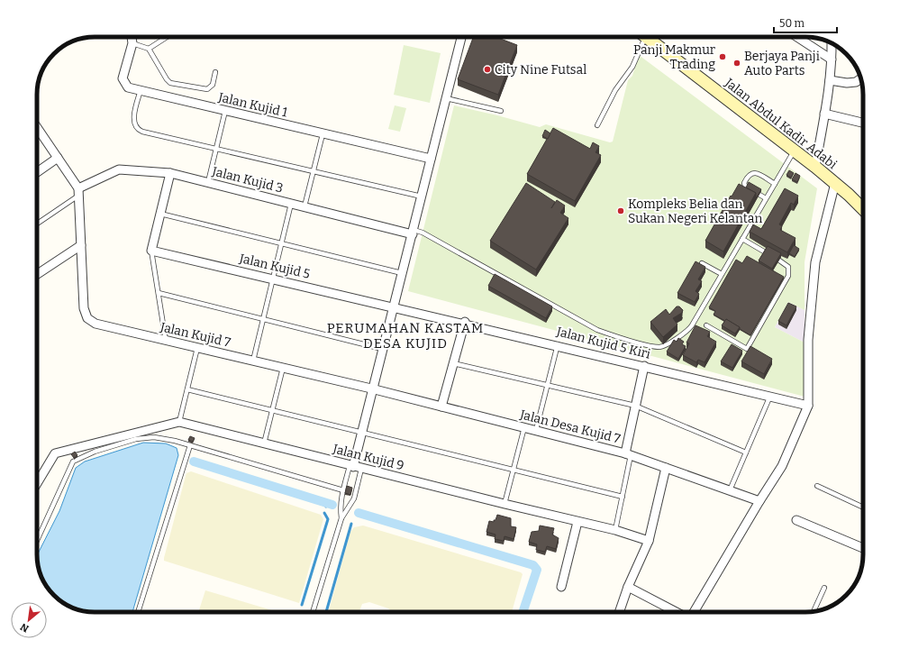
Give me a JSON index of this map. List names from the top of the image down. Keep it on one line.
{"streets":{"main road":["Jalan Abdul Kadir Adabi"],"street":["Jalan Kujid 1","Jalan Kujid 3","Jalan Kujid 5","Jalan Kujid 7","Jalan Kujid 5 Kiri","Jalan Desa Kujid 7","Jalan Kujid 9"]},"crossings":[["Jalan Kujid 3","Jalan Kujid 7"],["Jalan Kujid 5","Jalan Kujid 5 Kiri"],["Jalan Kujid 7","Jalan Desa Kujid 7"]],"districts":["PERUMAHAN KASTAM DESA KUJID"],"places":["Panji Makmur Trading","Berjaya Panji Auto Parts","City Nine Futsal","Kompleks Belia dan Sukan Negeri Kelantan"],"scale_bar":"50 m","north":"bottom left"}
